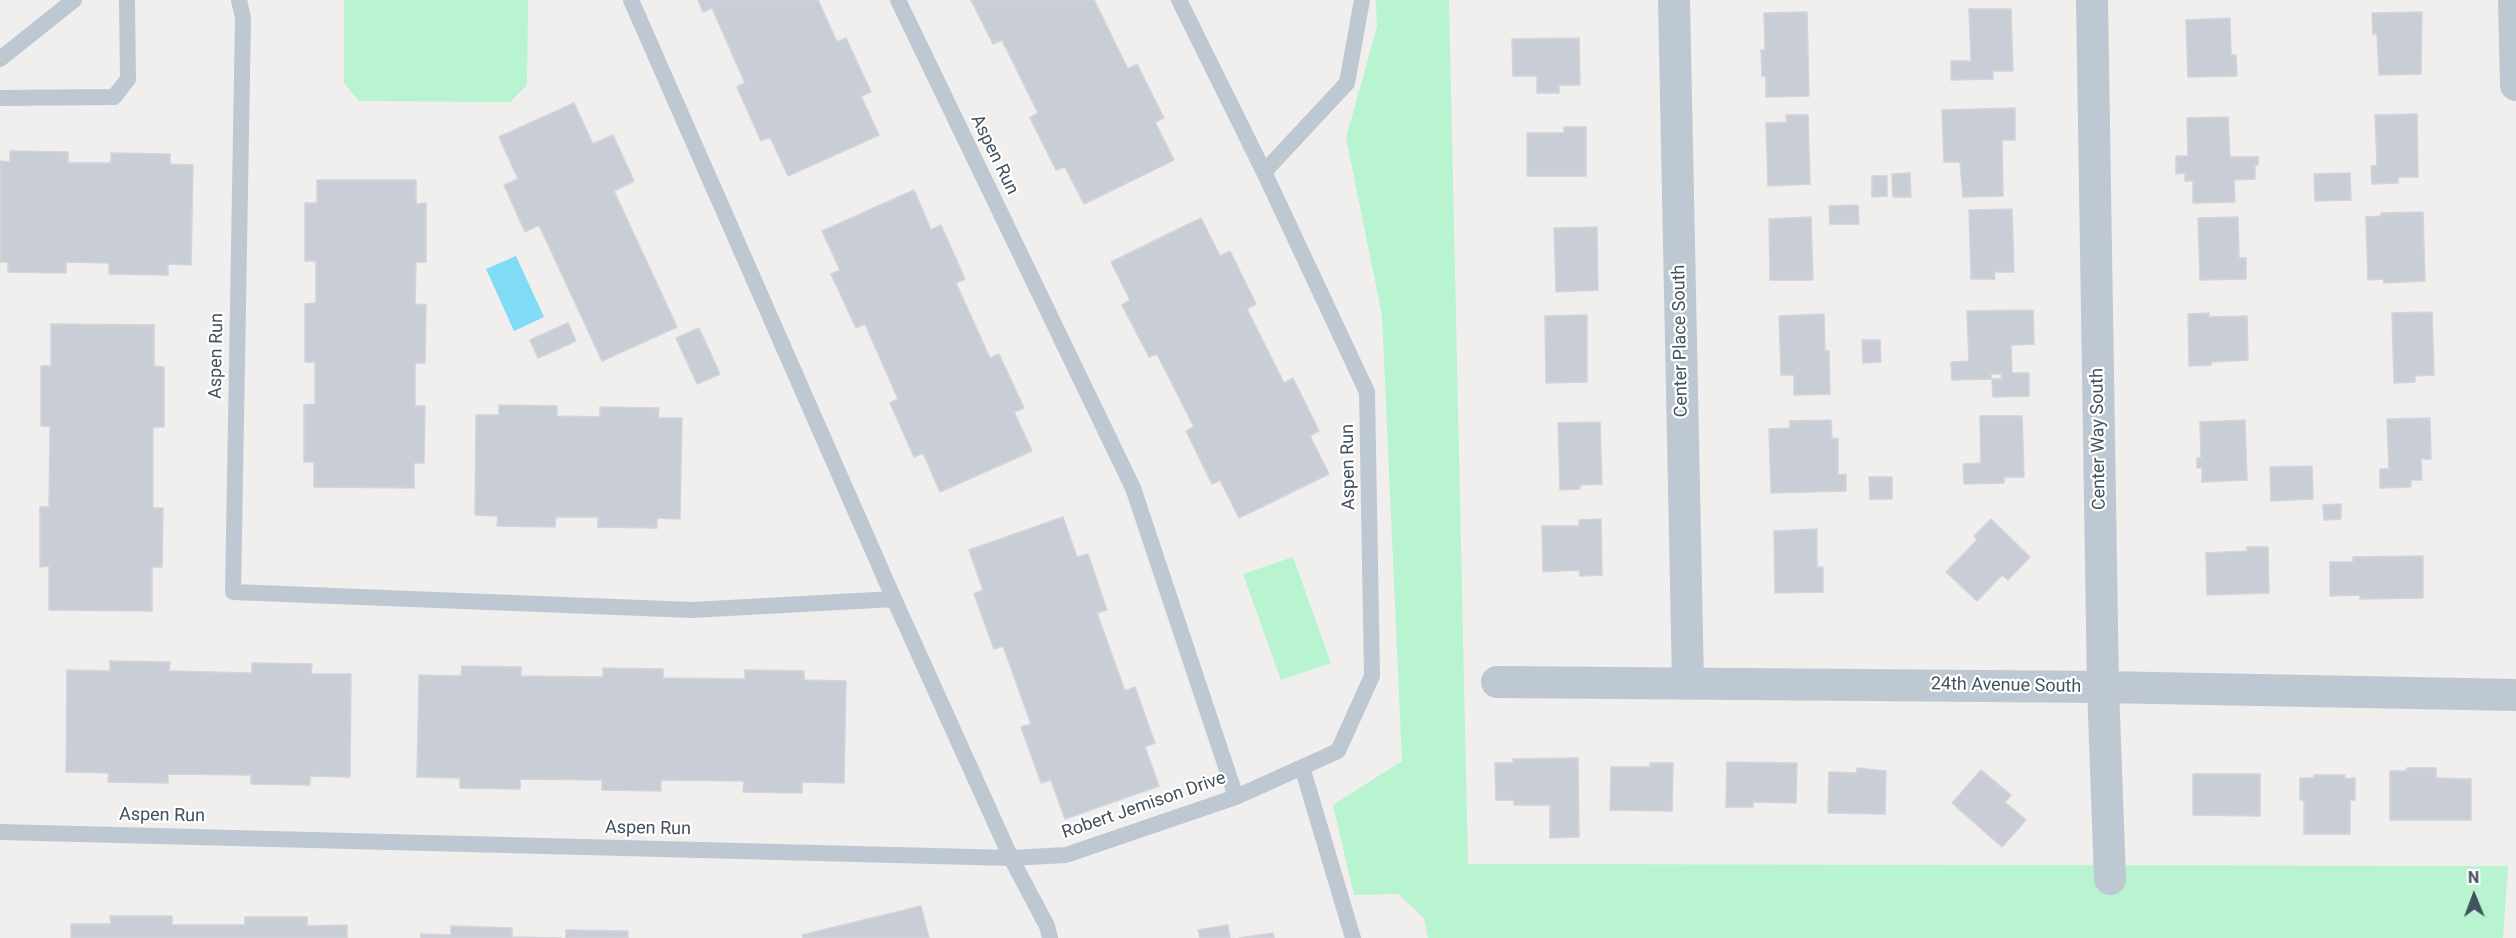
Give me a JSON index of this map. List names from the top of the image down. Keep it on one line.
{"streets":{"street":["Center Place South","Center Way South","24th Avenue South"],"lane":["Aspen Run","Robert Jemison Drive"]},"crossings":[["Aspen Run","Robert Jemison Drive"],["Center Place South","24th Avenue South"],["Center Way South","24th Avenue South"]],"north":"top"}
